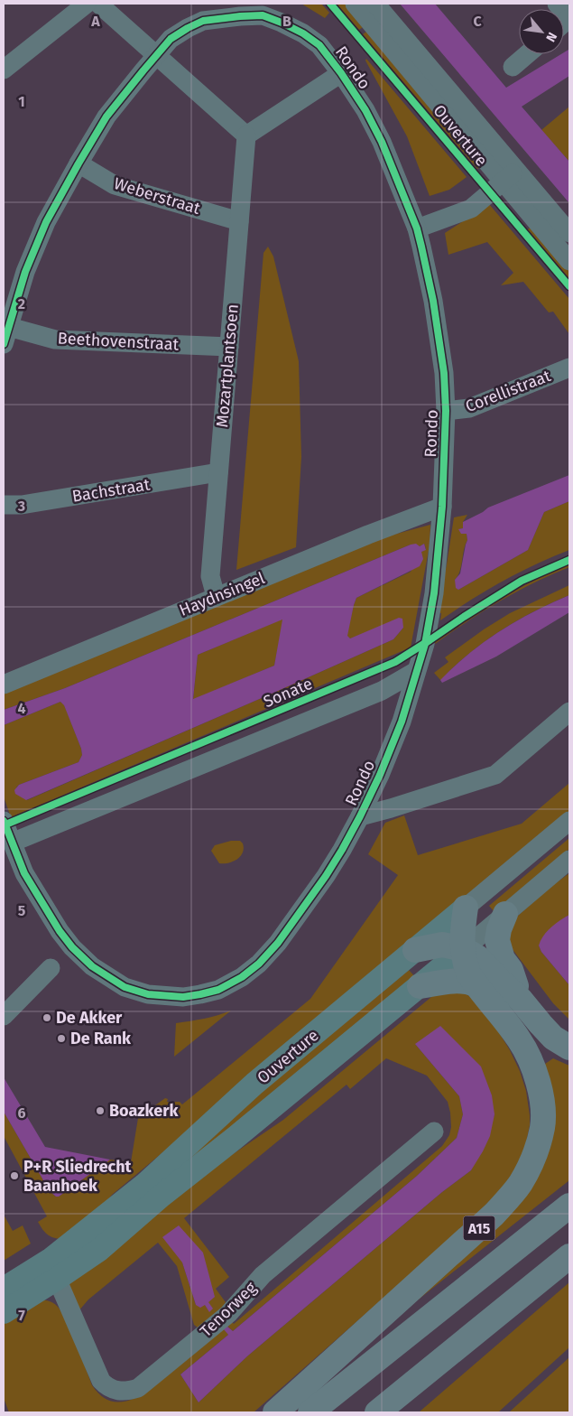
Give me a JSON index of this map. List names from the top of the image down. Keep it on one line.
{"streets":{"highway":["A15"],"main road":["Ouverture"],"street":["Rondo","Weberstraat","Beethovenstraat","Mozartplantsoen","Corellistraat","Bachstraat","Haydnsingel","Tenorweg"],"cycle path":["Sonate"]},"crossings":[["Rondo","Weberstraat"],["Rondo","Beethovenstraat"],["Rondo","Corellistraat"],["Rondo","Haydnsingel"],["Ouverture","A15"],["Ouverture","Tenorweg"],["Weberstraat","Mozartplantsoen"],["Beethovenstraat","Mozartplantsoen"],["Mozartplantsoen","Bachstraat"],["Mozartplantsoen","Haydnsingel"]],"places":["De Akker","De Rank","Boazkerk","P+R Sliedrecht Baanhoek"],"north":"bottom right","grid":{"columns":["A","B","C"],"rows":["1","2","3","4","5","6","7"]}}
